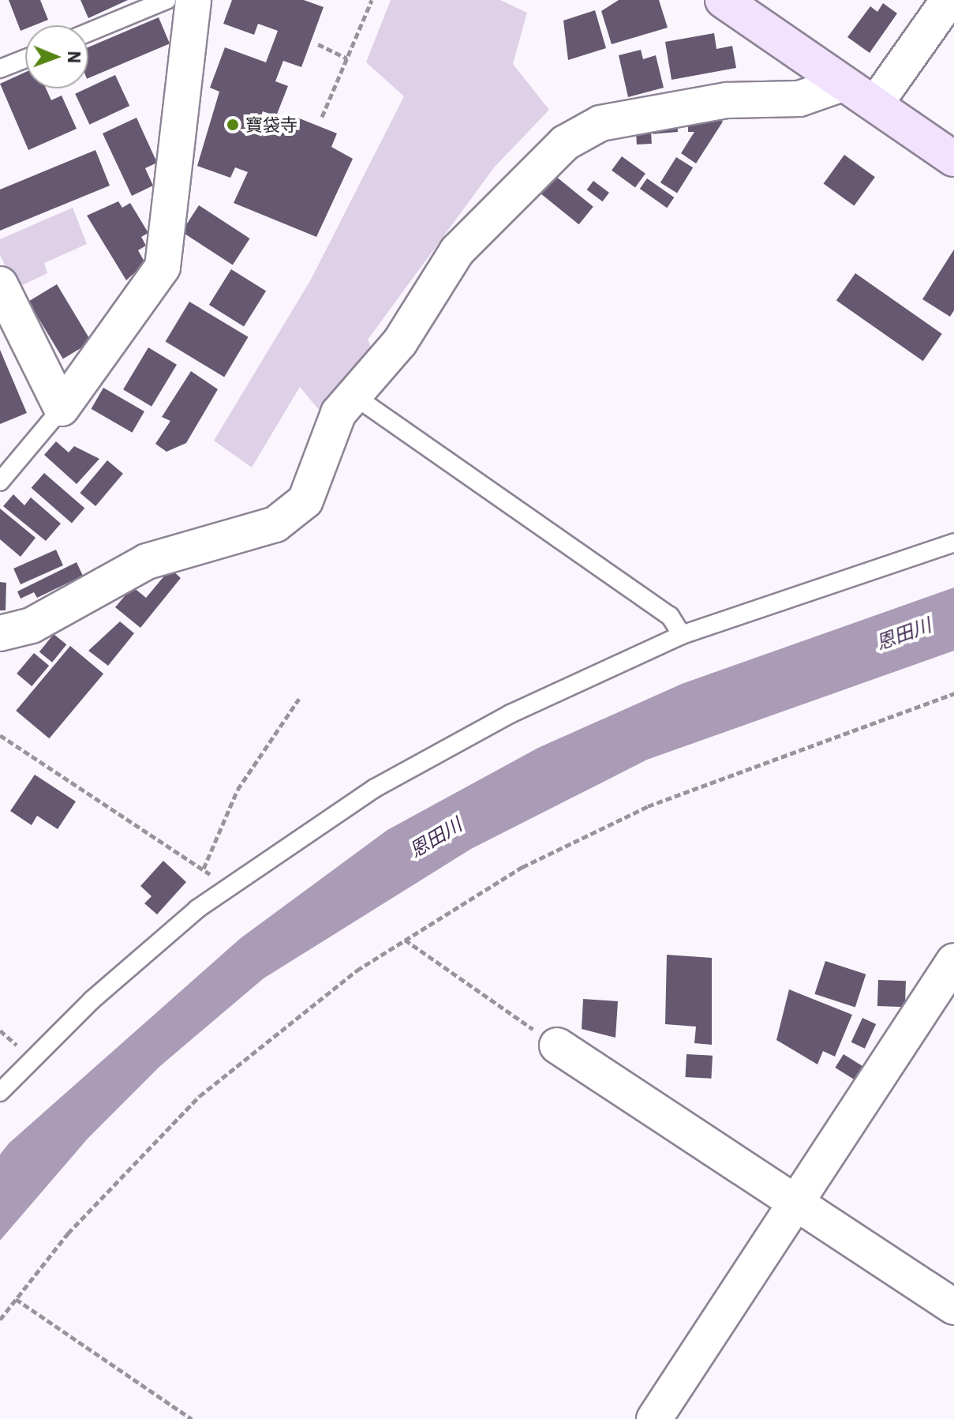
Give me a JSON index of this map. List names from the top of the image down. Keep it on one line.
{"water":["恩田川"],"places":["寶袋寺"],"north":"right"}
